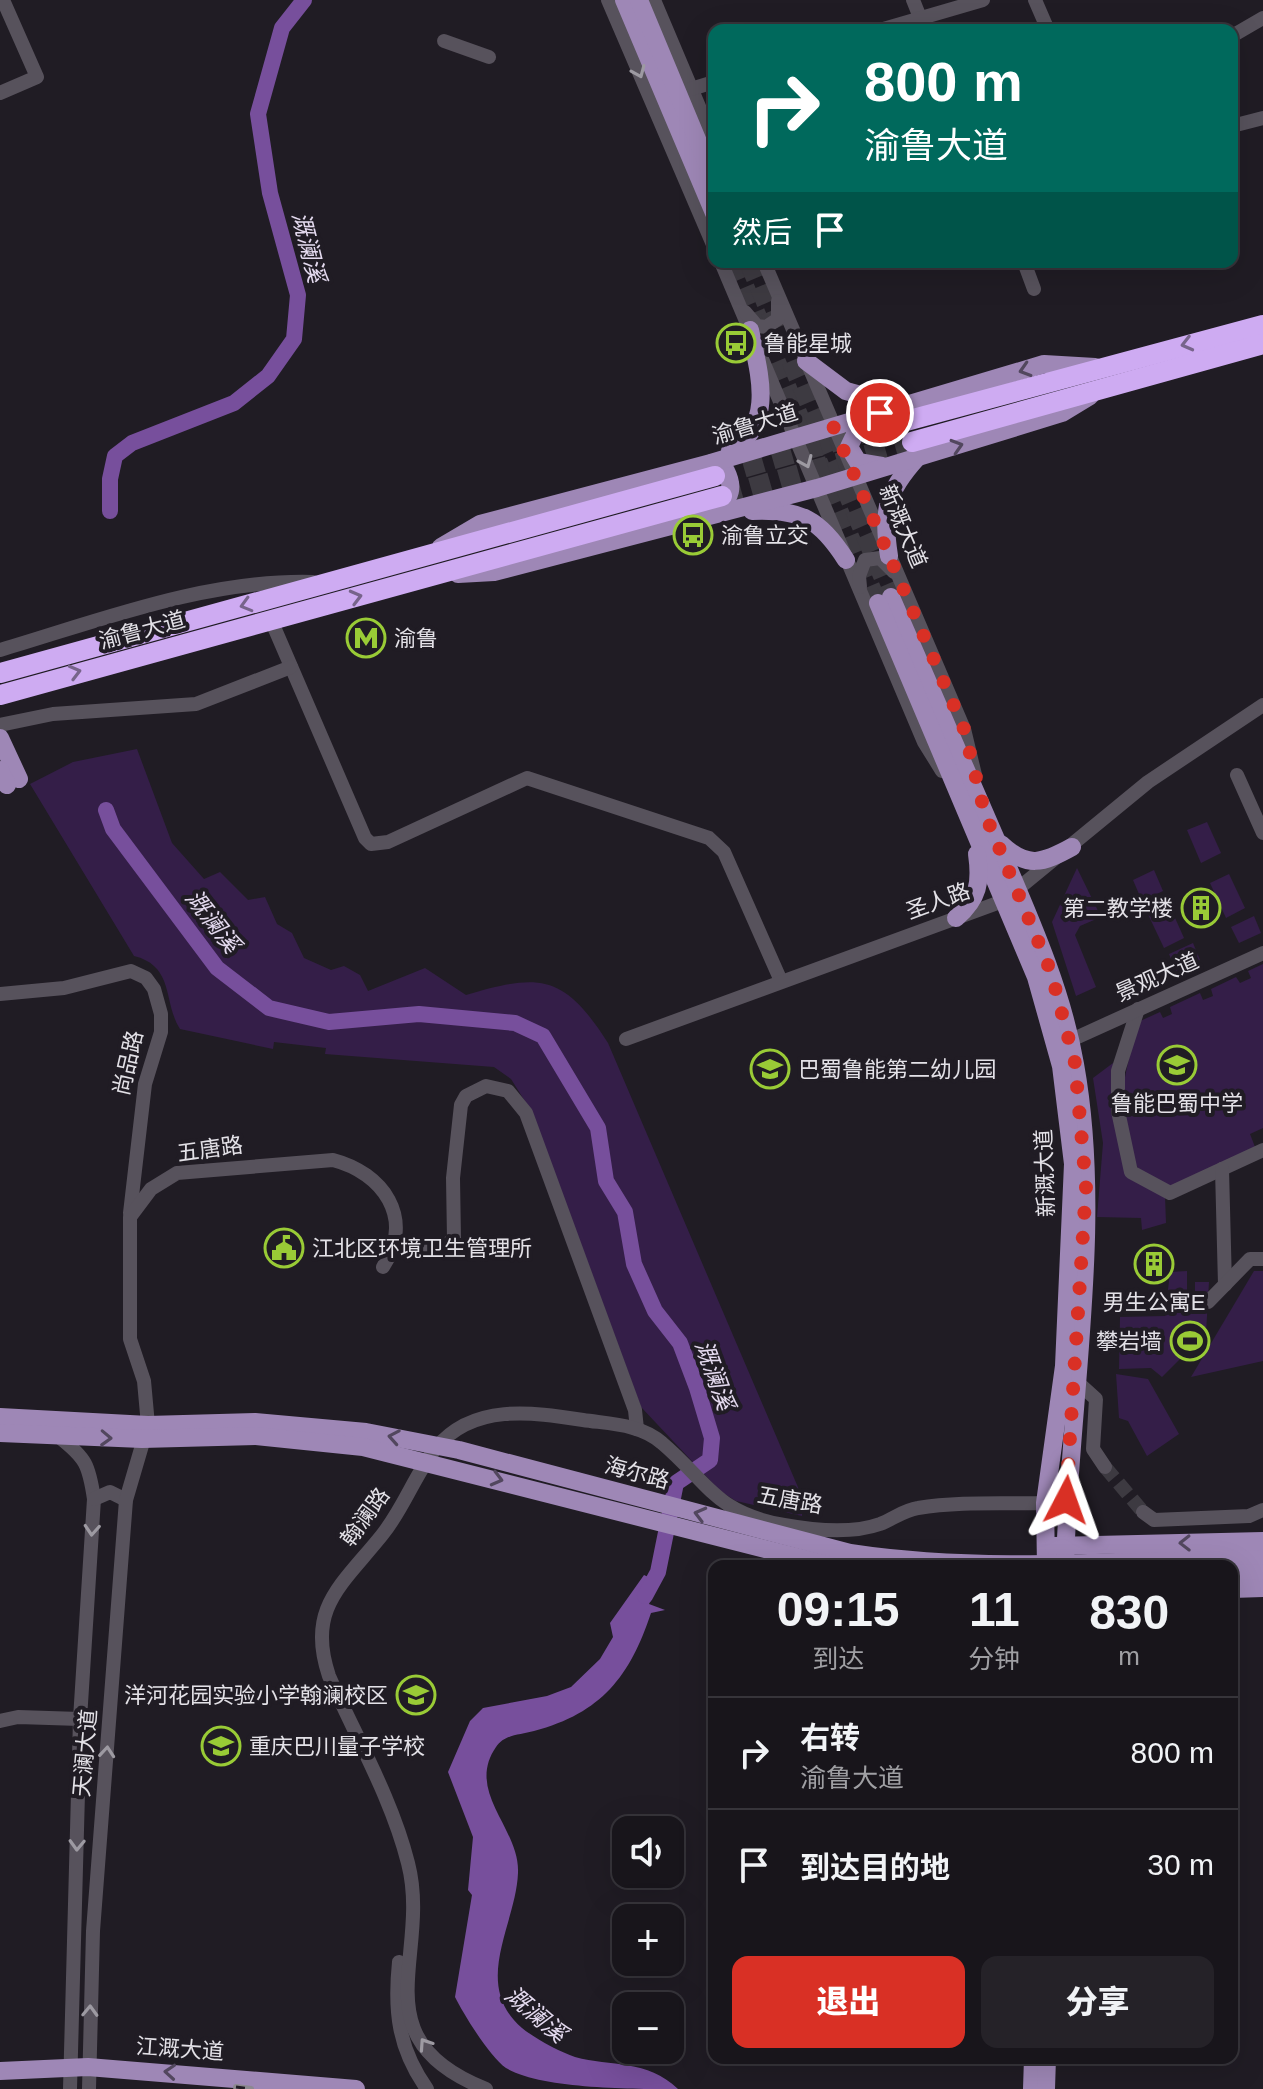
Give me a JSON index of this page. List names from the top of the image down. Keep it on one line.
{"streets":{"highway":["渝鲁大道"],"main road":["新溉大道","海尔路","江溉大道"],"street":["圣人路","景观大道","尚品路","五唐路","翰澜路","天澜大道"]},"crossings":[["渝鲁大道","新溉大道"],["新溉大道","圣人路"],["新溉大道","景观大道"],["新溉大道","五唐路"],["尚品路","五唐路"],["五唐路","翰澜路"],["海尔路","天澜大道"],["天澜大道","江溉大道"]],"one_way":["江溉大道"],"water":["溉澜溪"],"places":{"bus stop":["鲁能星城","渝鲁立交"],"metro station":["渝鲁"],"building":["第二教学楼","男生公寓E"],"school or university":["鲁能巴蜀中学","巴蜀鲁能第二幼儿园","洋河花园实验小学翰澜校区","重庆巴川量子学校"],"public building":["江北区环境卫生管理所"],"sports":["攀岩墙"]},"page":{"turn":["800 m","渝鲁大道"],"then":"然后","eta":["09:15","到达","11","分钟","830","m"],"list":[{"name":"右转","note":"渝鲁大道","value":"800 m"},{"name":"到达目的地","value":"30 m"}],"map_buttons":["+","−"],"buttons":["退出","分享"]}}
